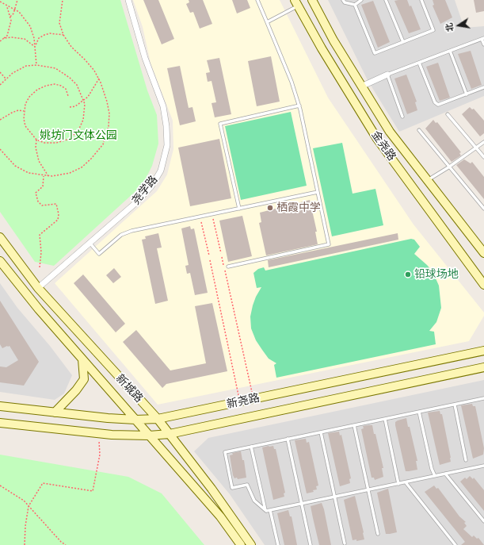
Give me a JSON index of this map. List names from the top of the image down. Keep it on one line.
{"streets":{"main road":["金尧路","新城路","新尧路"],"street":["尧学路"]},"crossings":[["尧学路","新城路"],["新城路","新尧路"]],"parks":["姚坊门文体公园"],"places":["栖霞中学","铅球场地"],"north":"left"}
